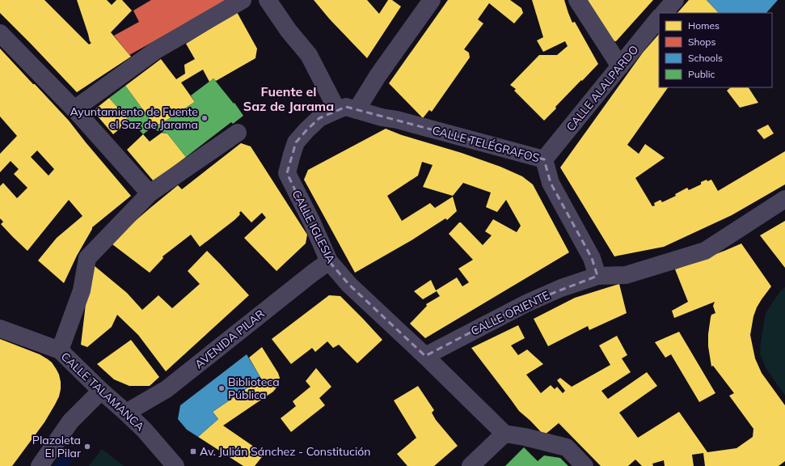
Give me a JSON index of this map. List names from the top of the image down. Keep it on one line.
{"streets":{"street":["CALLE ALALPARDO","CALLE TELÉGRAFOS","CALLE IGLESIA","CALLE ORIENTE","AVENIDA PILAR","CALLE TALAMANCA"]},"crossings":[["CALLE ALALPARDO","CALLE TELÉGRAFOS"],["CALLE TELÉGRAFOS","CALLE IGLESIA"],["CALLE TELÉGRAFOS","CALLE ORIENTE"],["CALLE IGLESIA","CALLE ORIENTE"],["CALLE IGLESIA","AVENIDA PILAR"],["AVENIDA PILAR","CALLE TALAMANCA"]],"districts":["Fuente el Saz de Jarama"],"places":{"other":["Ayuntamiento de Fuente el Saz de Jarama","Biblioteca Pública","Plazoleta El Pilar"],"transit":["Av. Julián Sánchez - Constitución"]},"legend":["Homes","Shops","Schools","Public"]}
